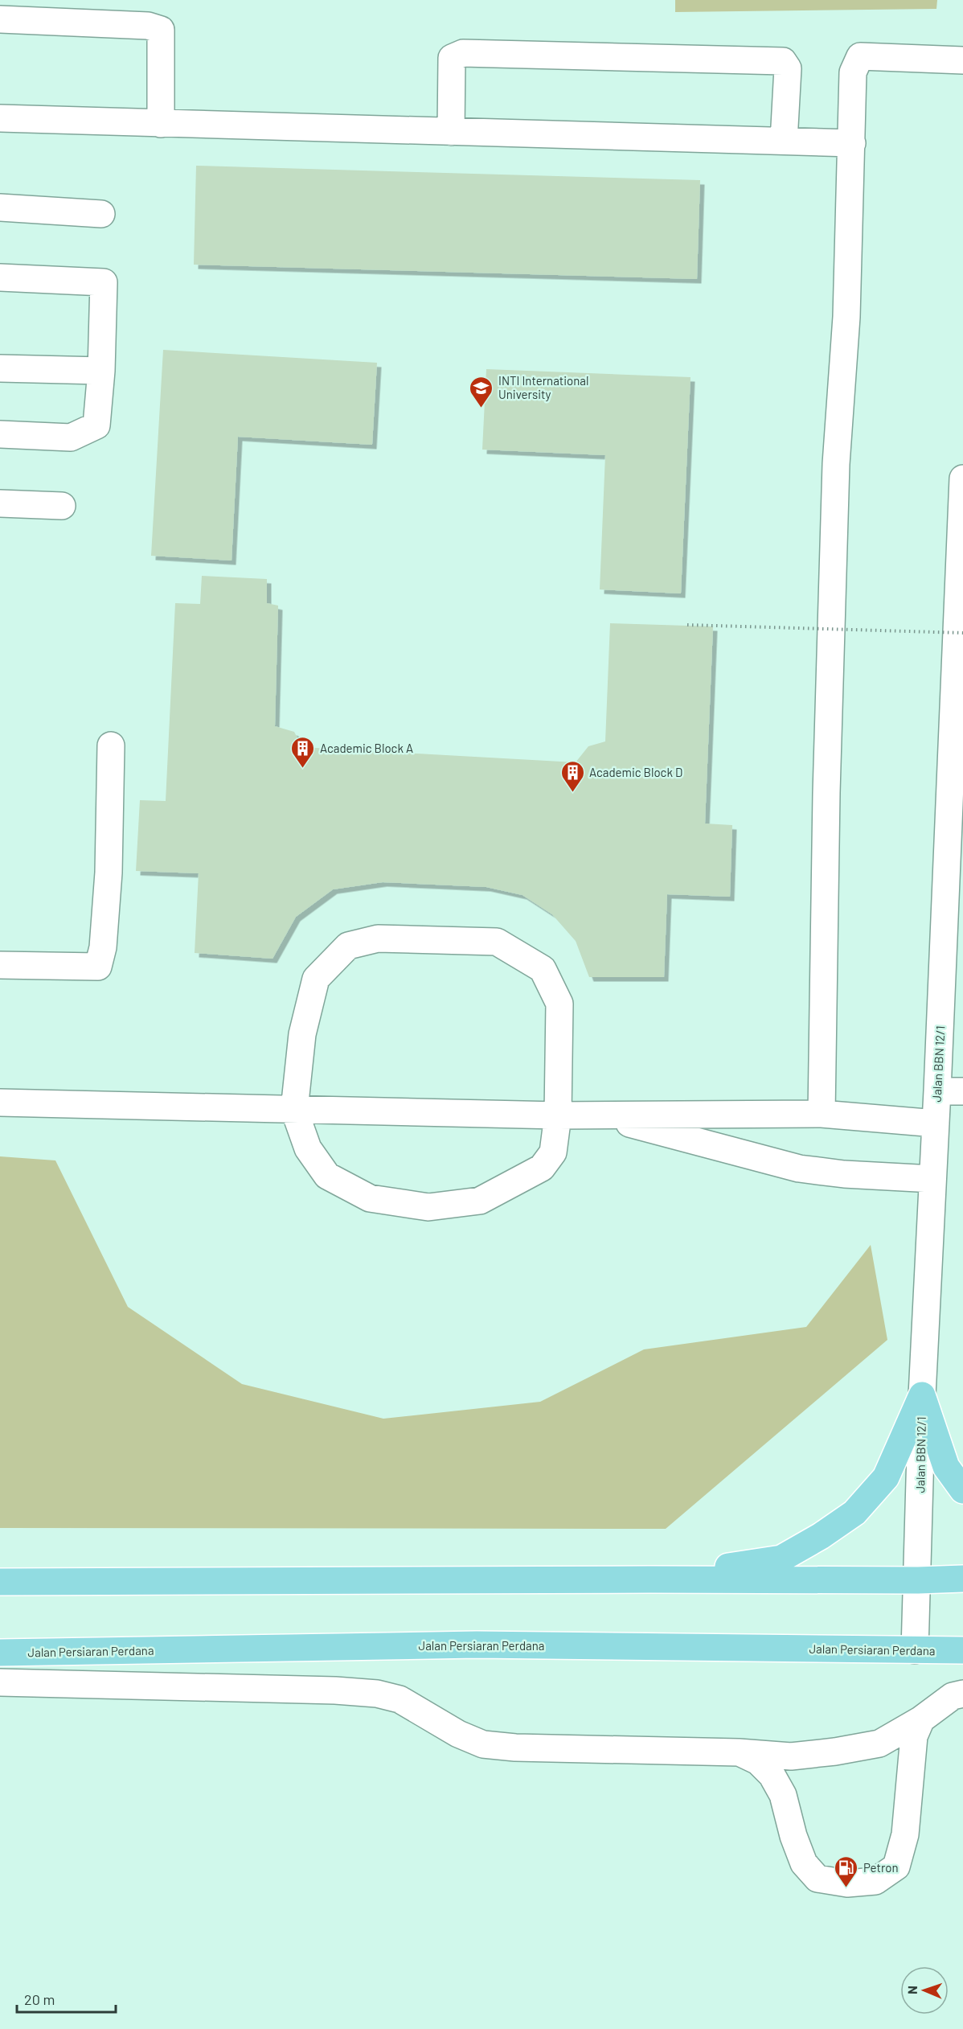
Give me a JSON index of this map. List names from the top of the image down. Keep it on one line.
{"streets":{"main road":["Jalan Persiaran Perdana"],"street":["Jalan BBN 12/1"]},"crossings":[["Jalan BBN 12/1","Jalan Persiaran Perdana"]],"places":{"school or university":["INTI International University"],"building":["Academic Block A","Academic Block D"],"fuel station":["Petron"]},"scale_bar":"20 m","north":"left"}
